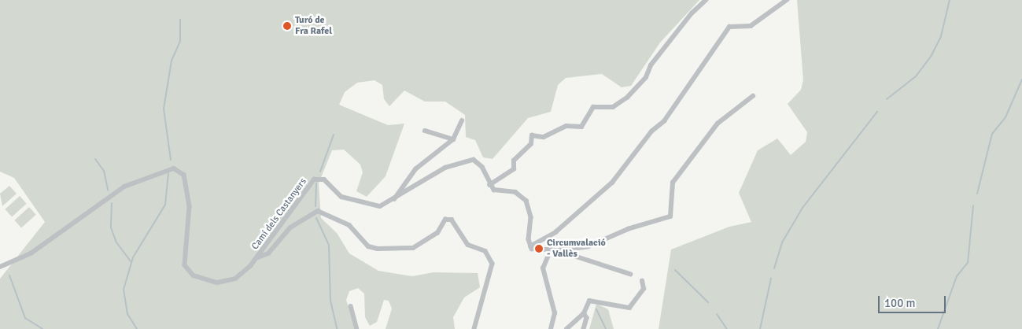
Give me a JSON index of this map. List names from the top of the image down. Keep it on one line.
{"streets":{"street":["Camí dels Castanyers"]},"places":["Turó de Fra Rafel","Circumvalació - Vallès"],"scale_bar":"100 m"}
